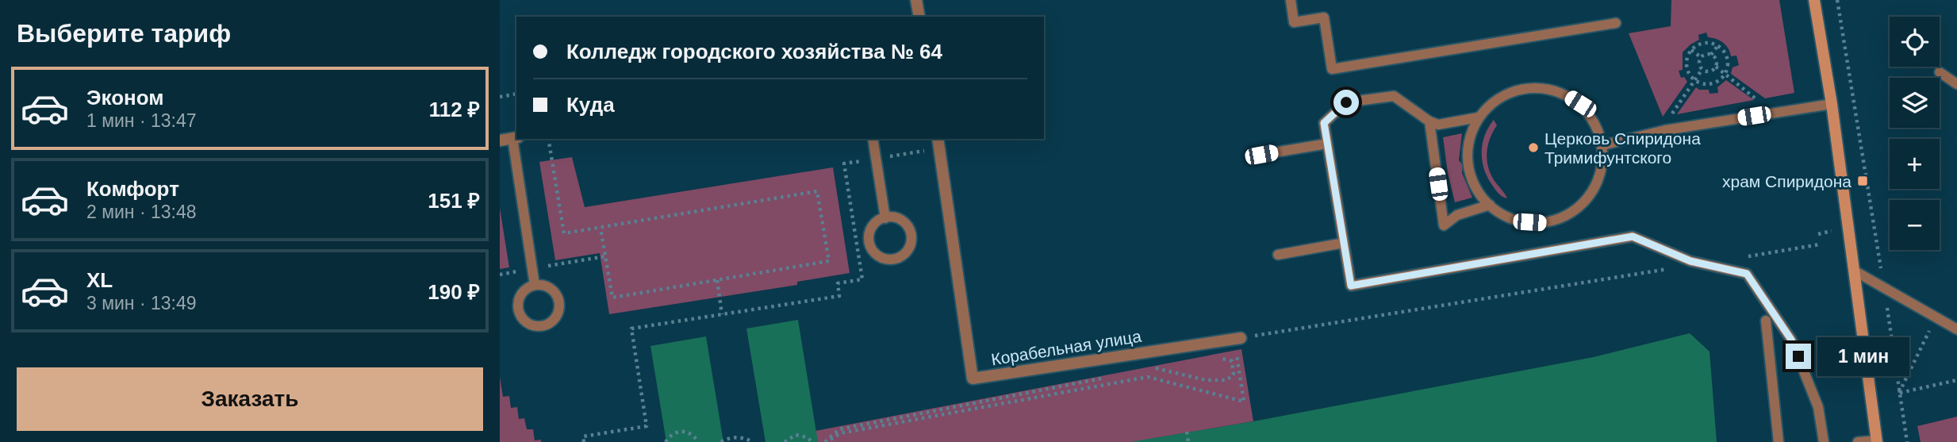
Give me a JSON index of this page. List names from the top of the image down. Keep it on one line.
{"streets":{"street":["Корабельная улица"]},"places":{"other":["Церковь Спиридона Тримифунтского"],"transit":["храм Спиридона"]},"page":{"heading":"Выберите тариф","map_buttons":["+","−"],"banner":["Колледж городского хозяйства № 64","Куда"],"list":[{"name":"Эконом","note":"1 мин · 13:47","value":"112 ₽"},{"name":"Комфорт","note":"2 мин · 13:48","value":"151 ₽"},{"name":"XL","note":"3 мин · 13:49","value":"190 ₽"}],"bubble":"1 мин","buttons":"Заказать"}}
